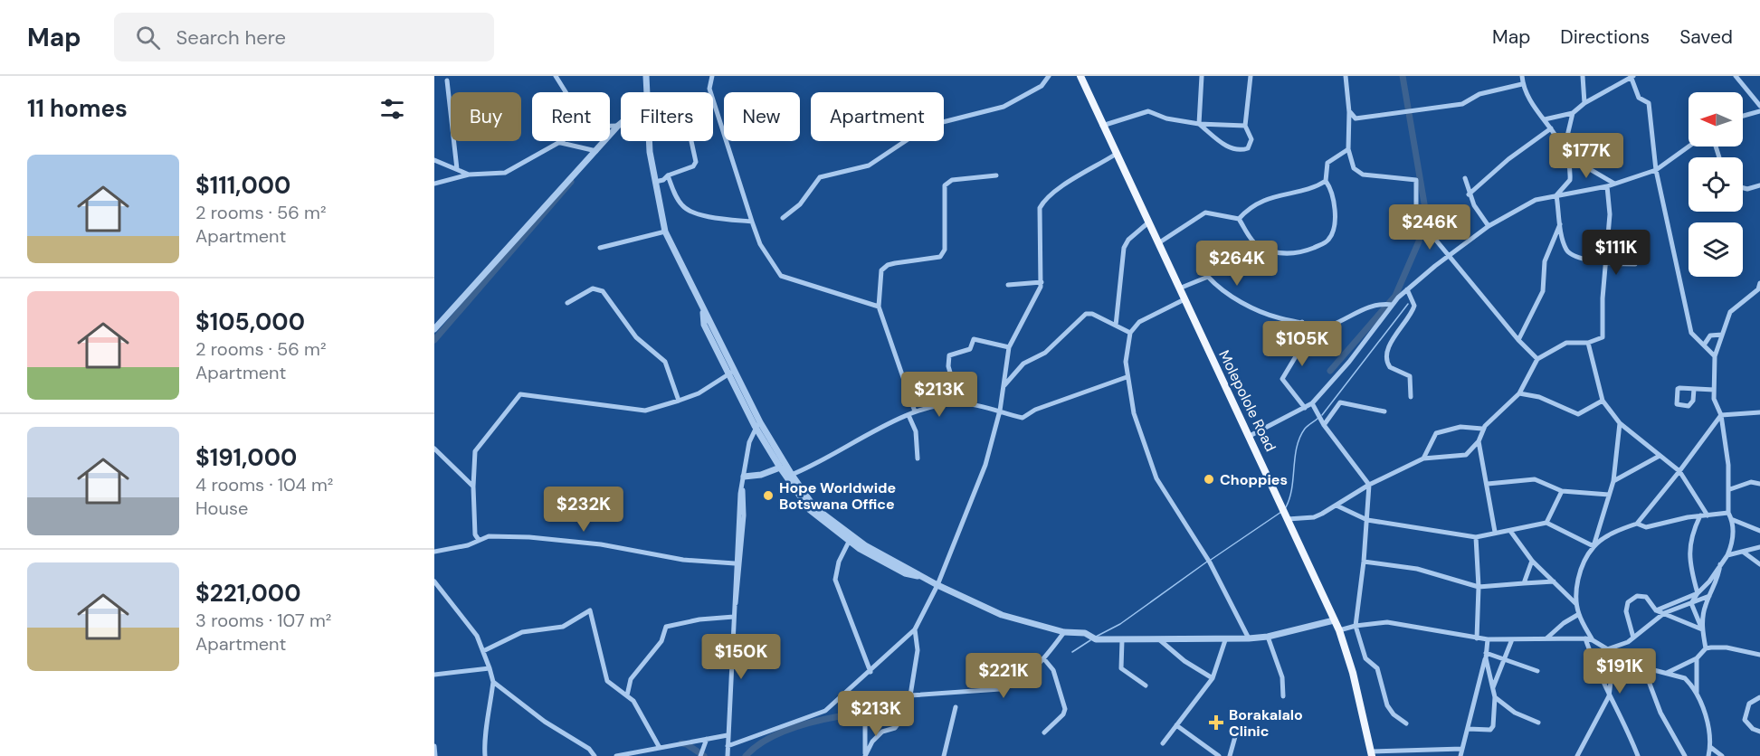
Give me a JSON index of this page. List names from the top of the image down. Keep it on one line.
{"streets":{"main road":["Molepolole Road"]},"places":{"other":["Choppies","Hope Worldwide Botswana Office"],"health":["Borakalalo Clinic"]},"north":"left","page":{"header":"Map","search":"Search here","nav":["Map","Directions","Saved"],"heading":"11 homes","chip":["Buy","Rent","Filters","New","Apartment"],"price":["$177K","$246K","$111K","$264K","$105K","$213K","$232K","$150K","$191K","$221K","$213K"],"list":[{"name":"$111,000","note":"2 rooms · 56 m² · Apartment"},{"name":"$105,000","note":"2 rooms · 56 m² · Apartment"},{"name":"$191,000","note":"4 rooms · 104 m² · House"},{"name":"$221,000","note":"3 rooms · 107 m² · Apartment"}]}}
